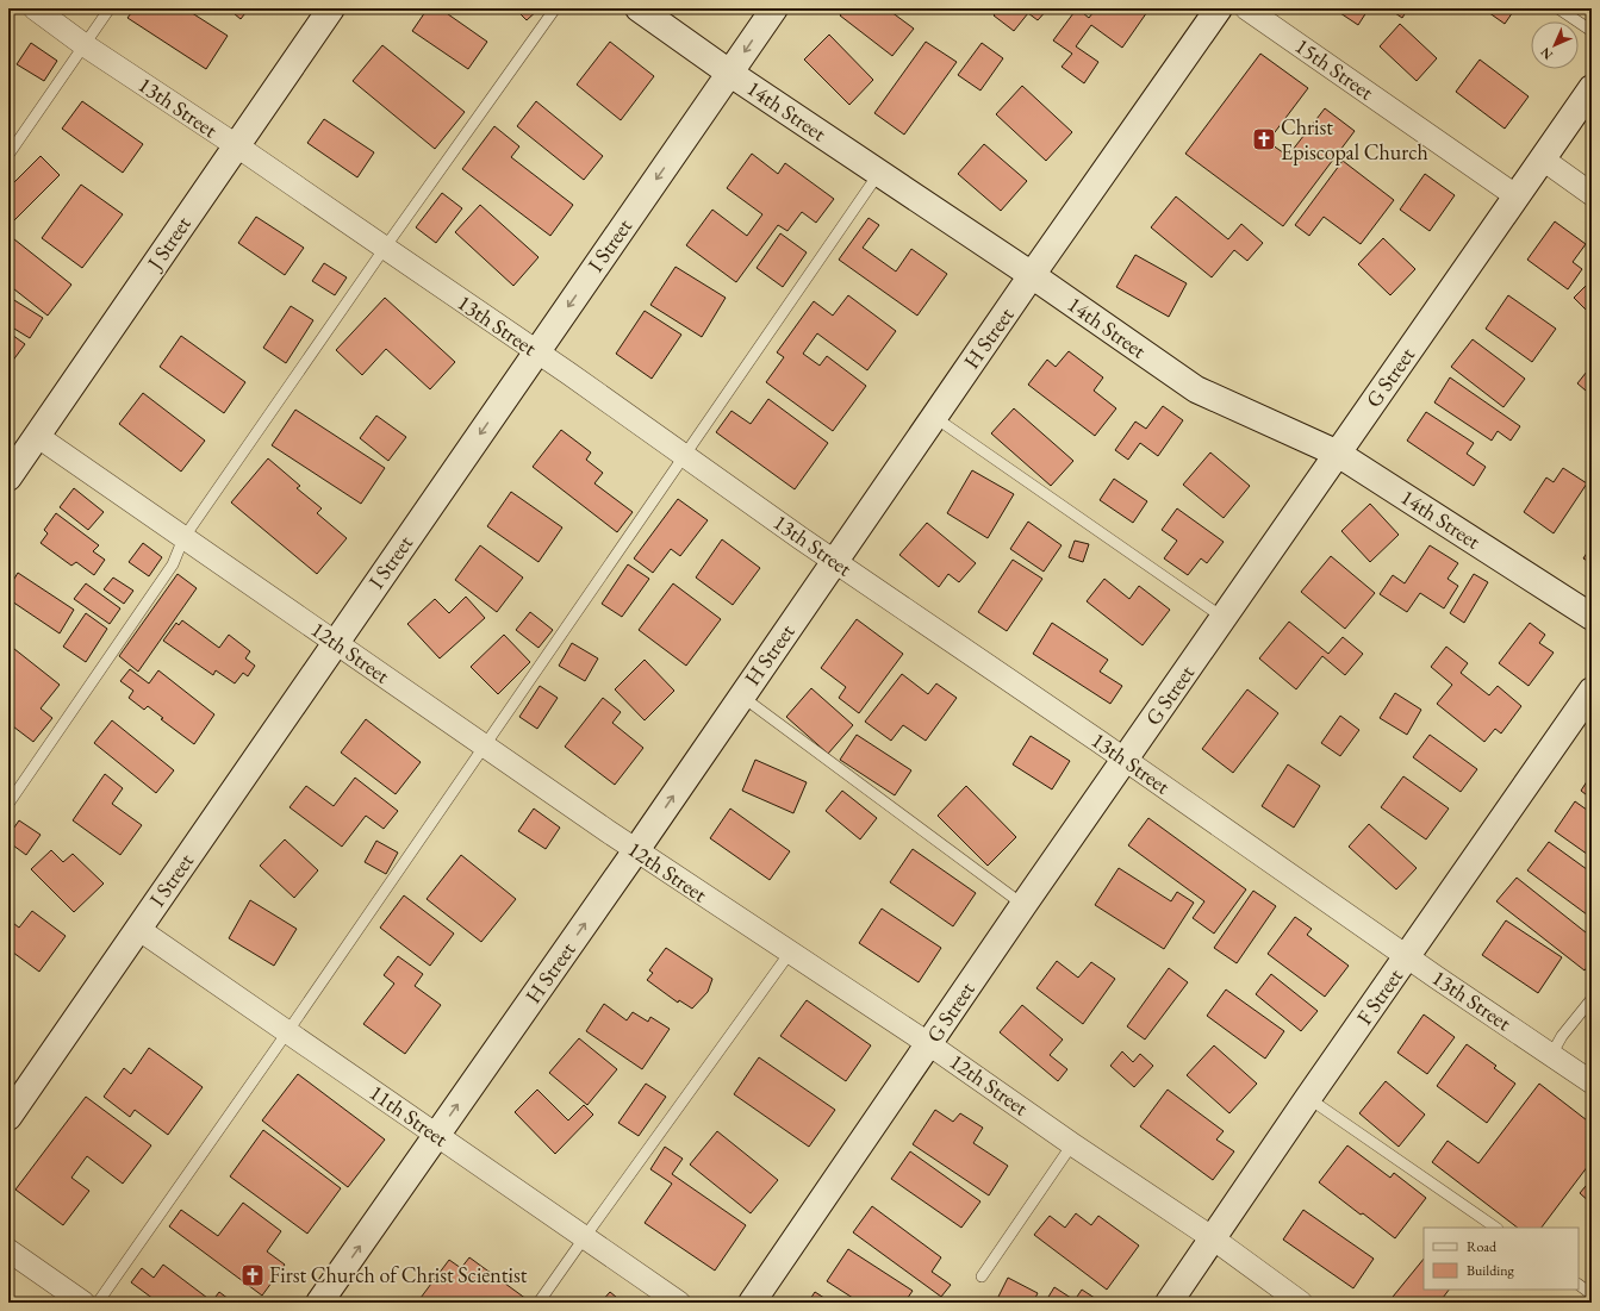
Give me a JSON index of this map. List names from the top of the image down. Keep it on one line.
{"streets":{"street":["15th Street","13th Street","14th Street","J Street","I Street","H Street","G Street","12th Street","F Street","11th Street"]},"crossings":[["15th Street","G Street"],["13th Street","J Street"],["13th Street","I Street"],["13th Street","H Street"],["13th Street","G Street"],["13th Street","F Street"],["14th Street","I Street"],["14th Street","H Street"],["14th Street","G Street"],["J Street","12th Street"],["I Street","12th Street"],["I Street","11th Street"],["H Street","12th Street"],["H Street","11th Street"],["G Street","12th Street"],["12th Street","F Street"]],"one_way":["I Street","H Street"],"places":{"church":["Christ Episcopal Church","First Church of Christ Scientist"]},"legend":["Road","Building"],"north":"bottom left"}
